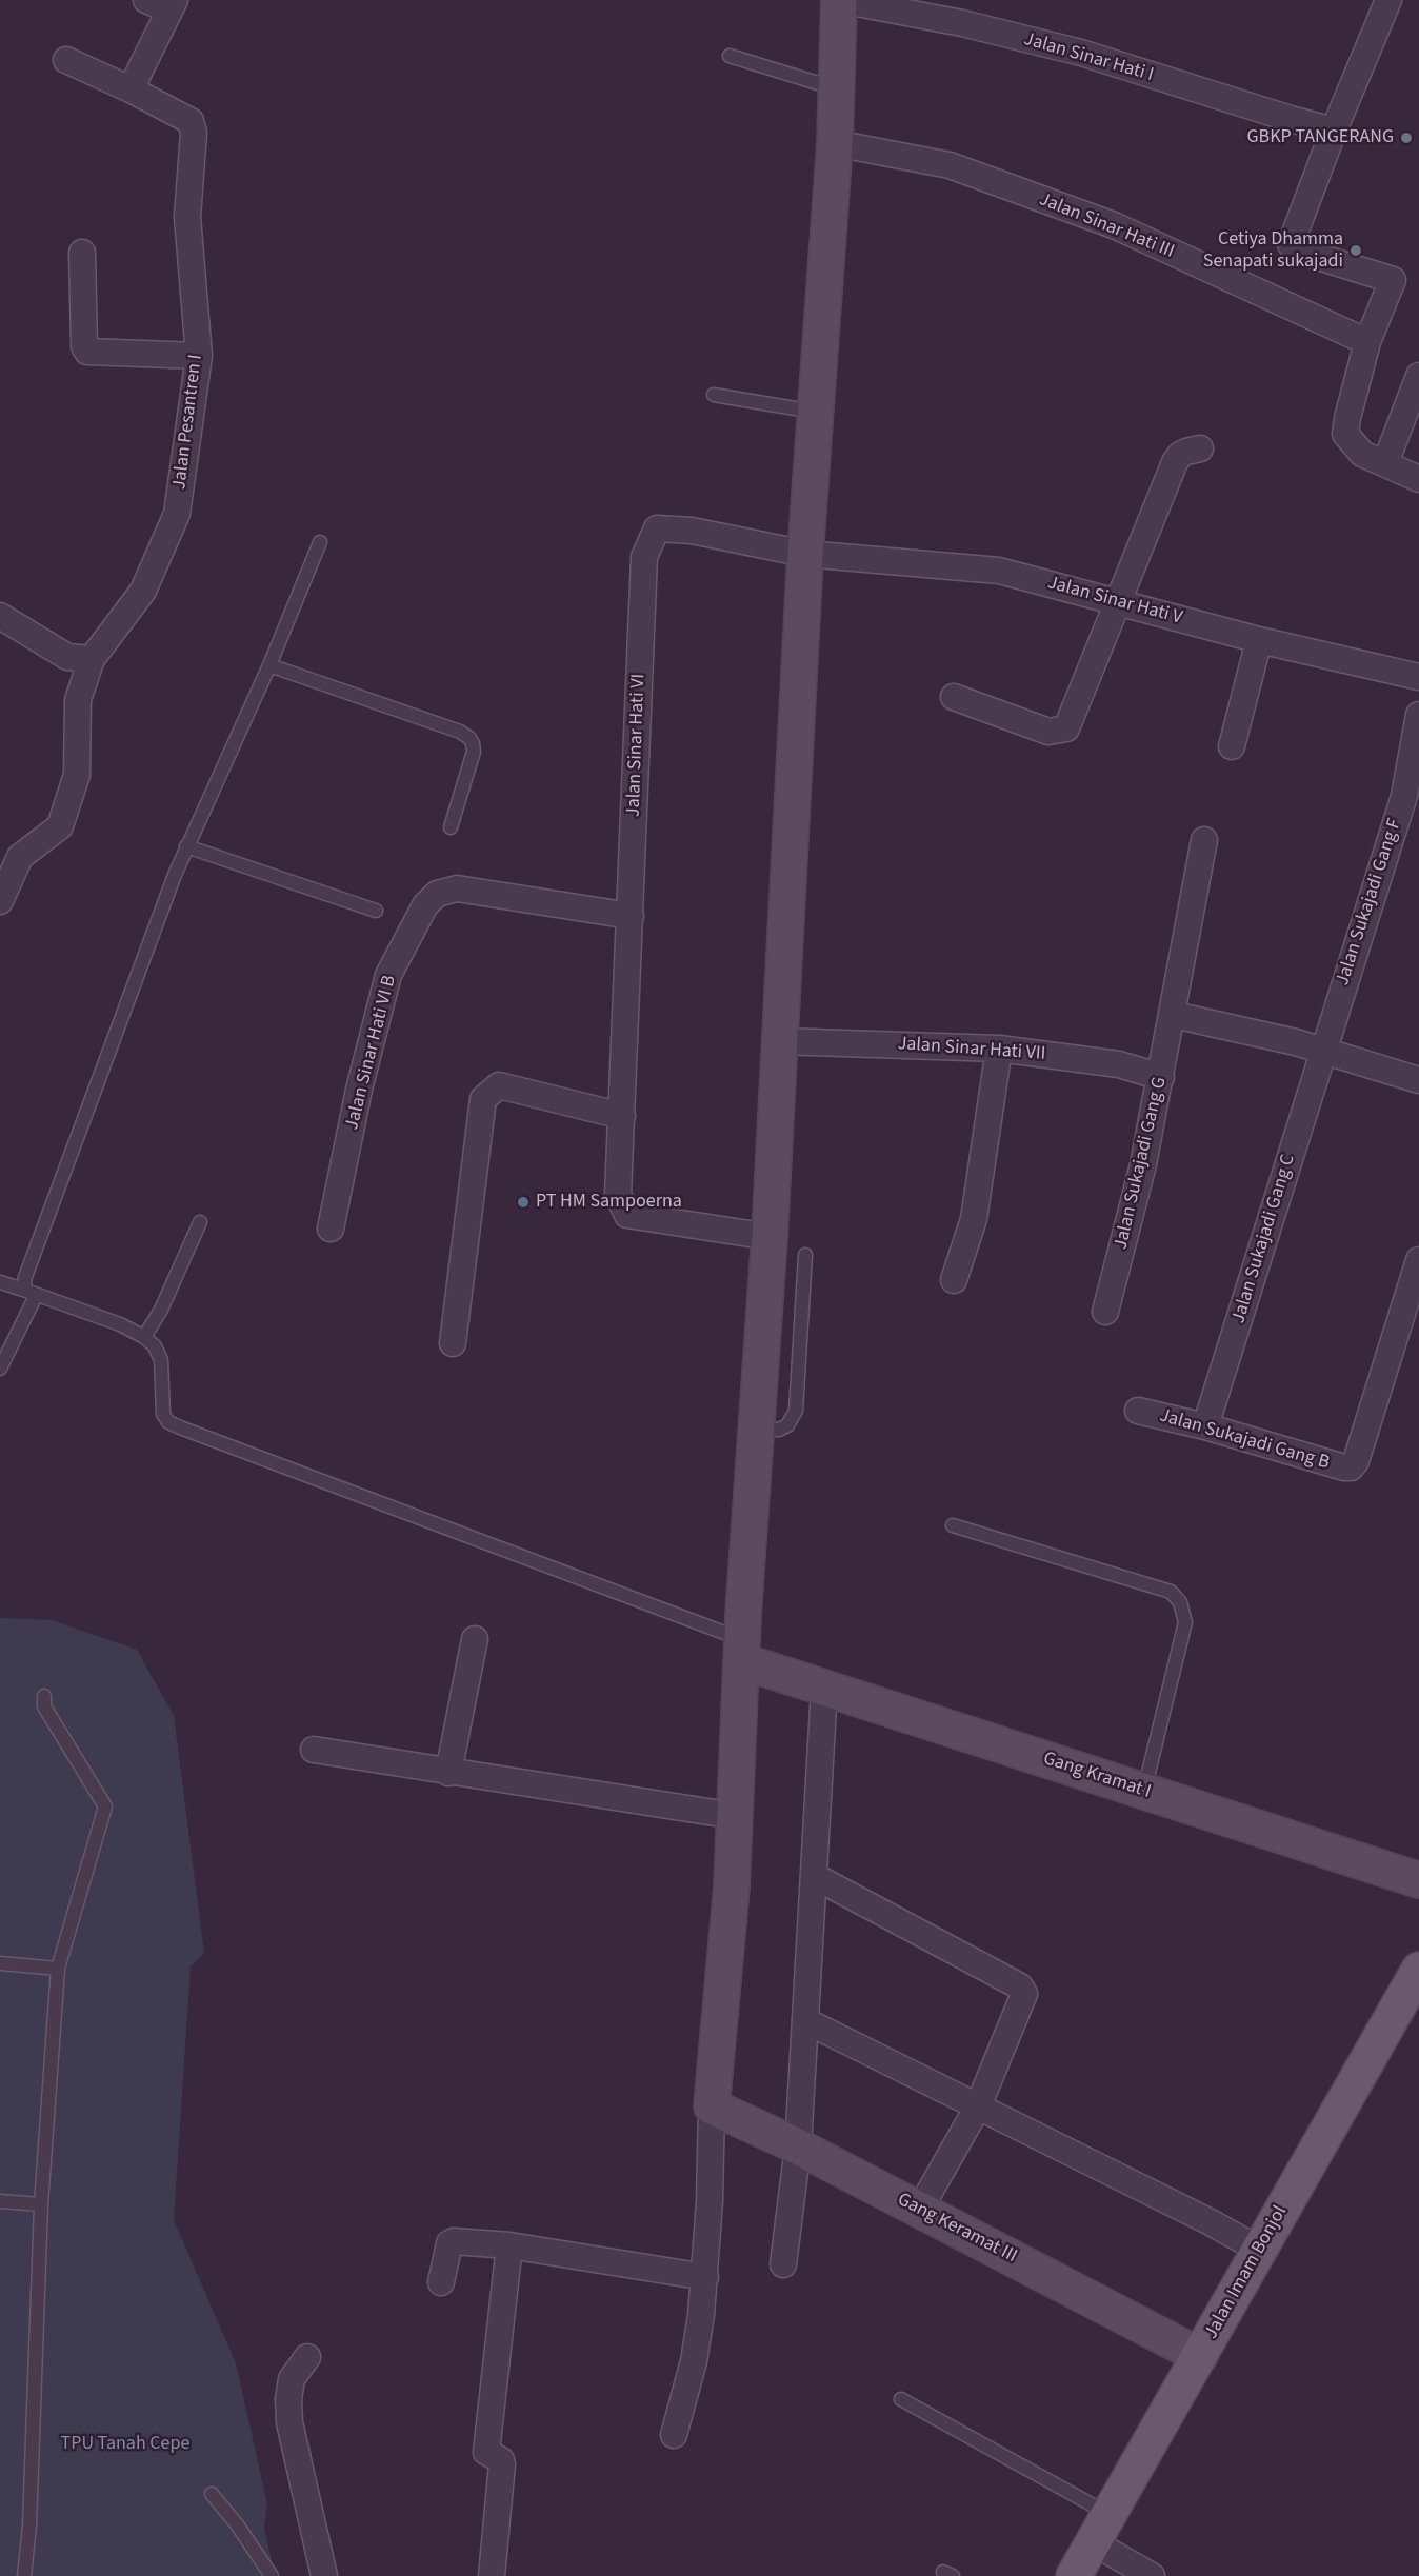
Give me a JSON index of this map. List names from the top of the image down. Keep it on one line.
{"streets":{"main road":["Jalan Imam Bonjol"],"street":["Jalan Sinar Hati I","Jalan Sinar Hati III","Jalan Pesantren I","Jalan Sinar Hati V","Jalan Sinar Hati VI","Jalan Sukajadi Gang F","Jalan Sinar Hati VII","Jalan Sinar Hati VI B","Jalan Sukajadi Gang G","Jalan Sukajadi Gang C","Jalan Sukajadi Gang B","Gang Kramat I","Gang Keramat III"]},"crossings":[["Jalan Sinar Hati V","Jalan Sinar Hati VI"],["Jalan Sinar Hati VI","Jalan Sinar Hati VI B"],["Jalan Sukajadi Gang F","Jalan Sukajadi Gang C"],["Jalan Sinar Hati VII","Jalan Sukajadi Gang G"],["Jalan Sukajadi Gang C","Jalan Sukajadi Gang B"],["Gang Keramat III","Jalan Imam Bonjol"]],"parks":["TPU Tanah Cepe"],"places":["GBKP TANGERANG","Cetiya Dhamma Senapati sukajadi","PT HM Sampoerna"]}
